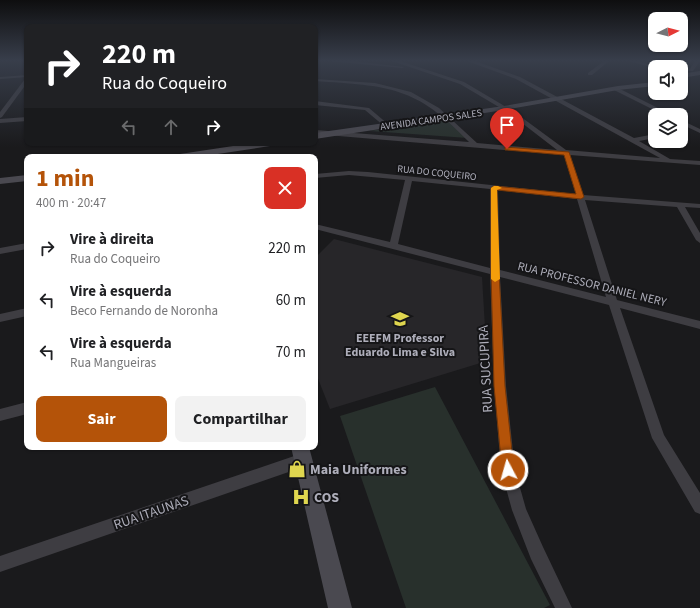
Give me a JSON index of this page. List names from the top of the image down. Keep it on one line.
{"streets":{"street":["AVENIDA CAMPOS SALES","RUA DO COQUEIRO","RUA PROFESSOR DANIEL NERY","RUA SUCUPIRA","RUA ITAUNAS"]},"crossings":[["RUA DO COQUEIRO","RUA SUCUPIRA"],["RUA PROFESSOR DANIEL NERY","RUA SUCUPIRA"]],"places":{"school or university":["EEEFM Professor Eduardo Lima e Silva"],"shop":["Maia Uniformes"],"hospital":["COS"]},"north":"right","page":{"turn":["220 m","Rua do Coqueiro"],"heading":["1 min","400 m · 20:47"],"list":[{"name":"Vire à direita","note":"Rua do Coqueiro","value":"220 m"},{"name":"Vire à esquerda","note":"Beco Fernando de Noronha","value":"60 m"},{"name":"Vire à esquerda","note":"Rua Mangueiras","value":"70 m"}],"buttons":["Sair","Compartilhar"]}}
